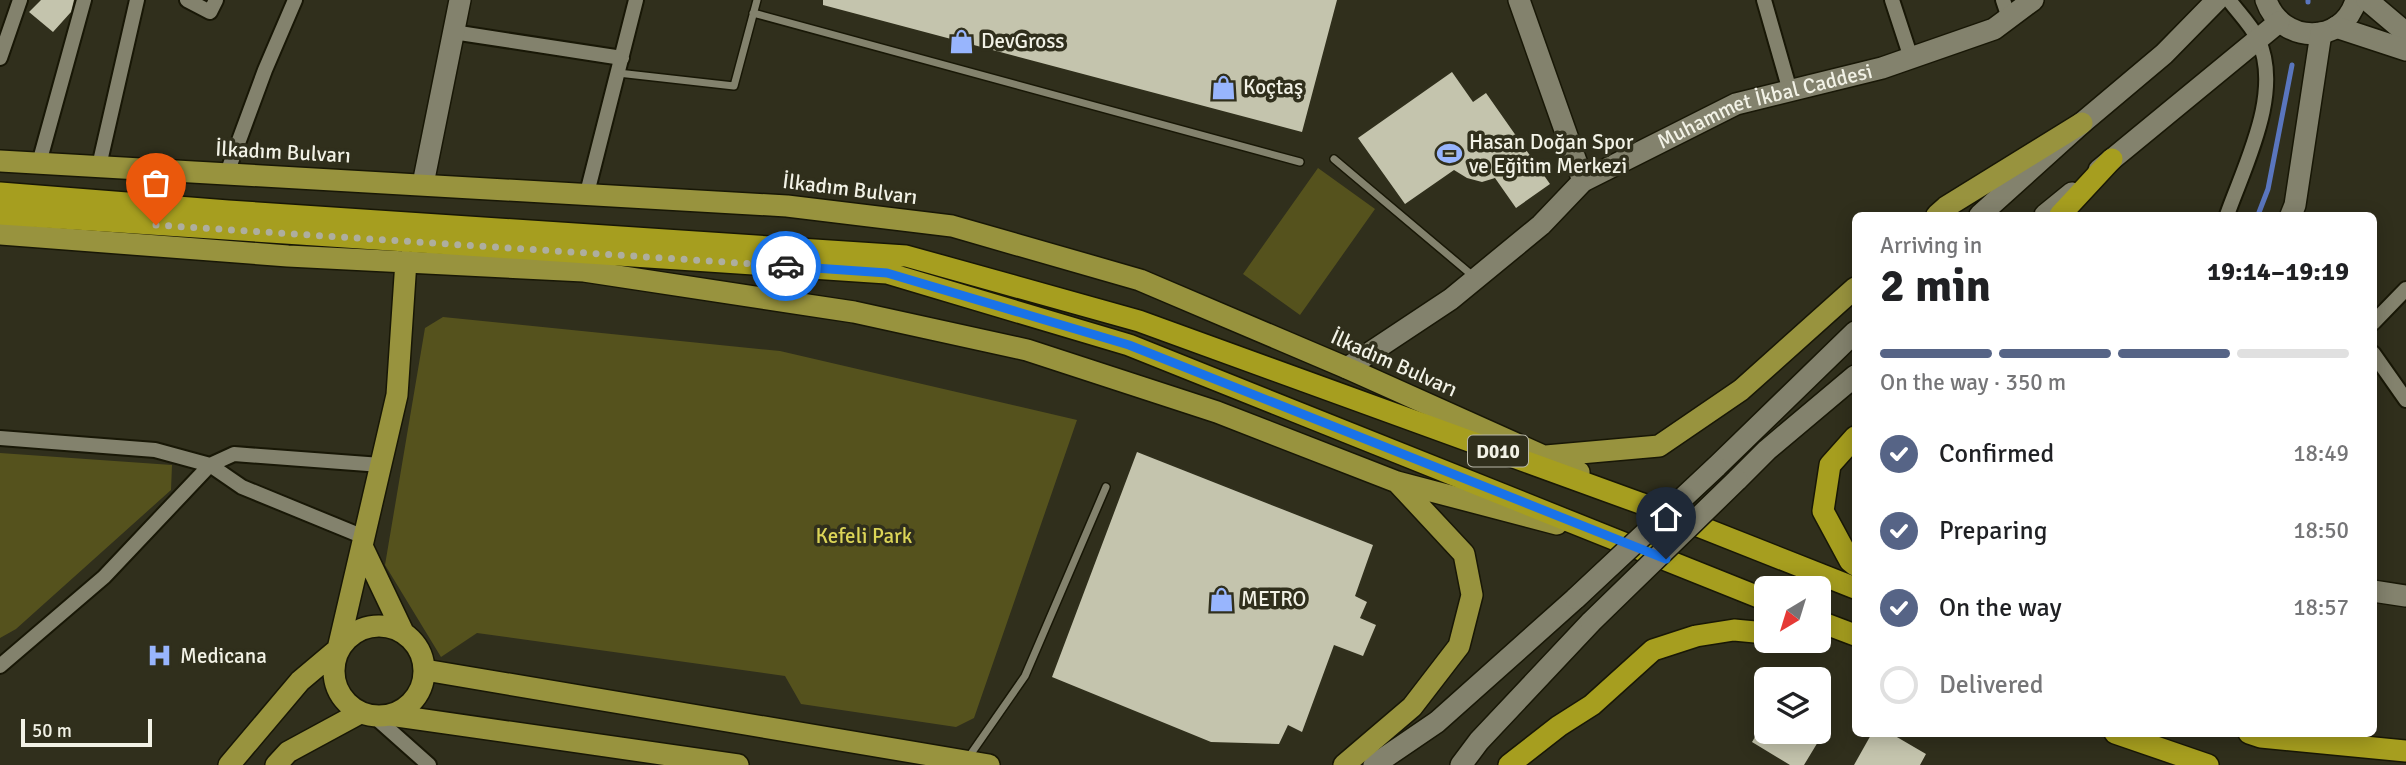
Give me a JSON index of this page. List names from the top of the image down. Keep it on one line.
{"streets":{"highway":["İlkadım Bulvarı","D010"],"main road":["Muhammet İkbal Caddesi"]},"crossings":[["Muhammet İkbal Caddesi","İlkadım Bulvarı"]],"parks":["Kefeli Park"],"places":{"shop":["DevGross","Koçtaş","METRO"],"sports":["Hasan Doğan Spor ve Eğitim Merkezi"],"hospital":["Medicana"]},"scale_bar":"50 m","north":"bottom left","page":{"heading":["2 min","Arriving in","19:14–19:19"],"bar":"On the way · 350 m","list":[["Confirmed","18:49"],["Preparing","18:50"],["On the way","18:57"],"Delivered"],"scale":"50 m"}}
